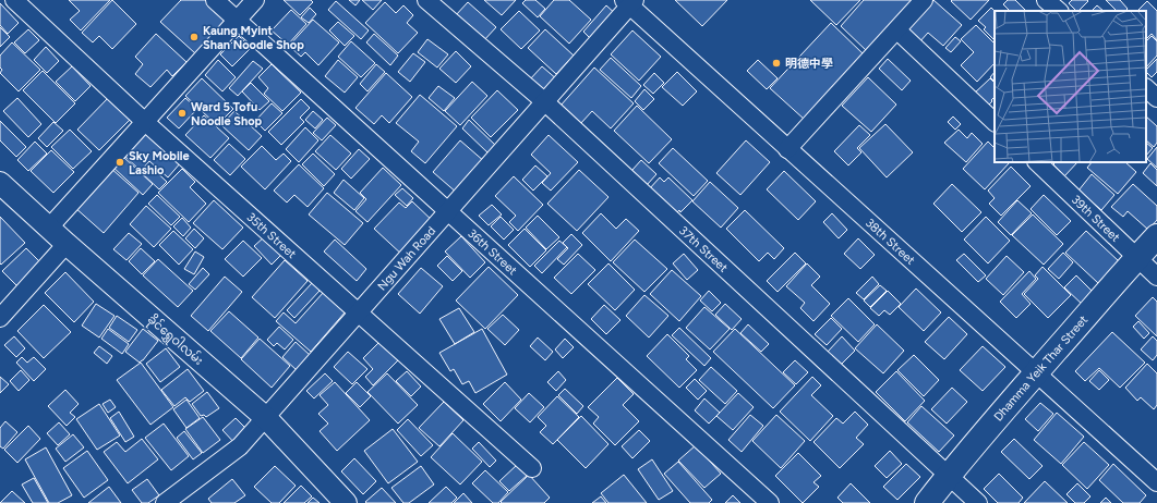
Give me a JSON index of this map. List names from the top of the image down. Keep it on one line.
{"streets":{"main road":["Dhamma Yeik Thar Street"],"street":["39th Street","35th Street","38th Street","37th Street","36th Street","Ngu Wah Road","ခိုင်ရွှေဝါလမ်း"]},"crossings":[["39th Street","Dhamma Yeik Thar Street"],["35th Street","Ngu Wah Road"],["38th Street","Ngu Wah Road"],["38th Street","Dhamma Yeik Thar Street"],["37th Street","Ngu Wah Road"],["37th Street","Dhamma Yeik Thar Street"],["36th Street","Ngu Wah Road"],["Ngu Wah Road","ခိုင်ရွှေဝါလမ်း"]],"places":["Kaung Myint Shan Noodle Shop","明德中學","Ward 5 Tofu Noodle Shop","Sky Mobile Lashio"]}
